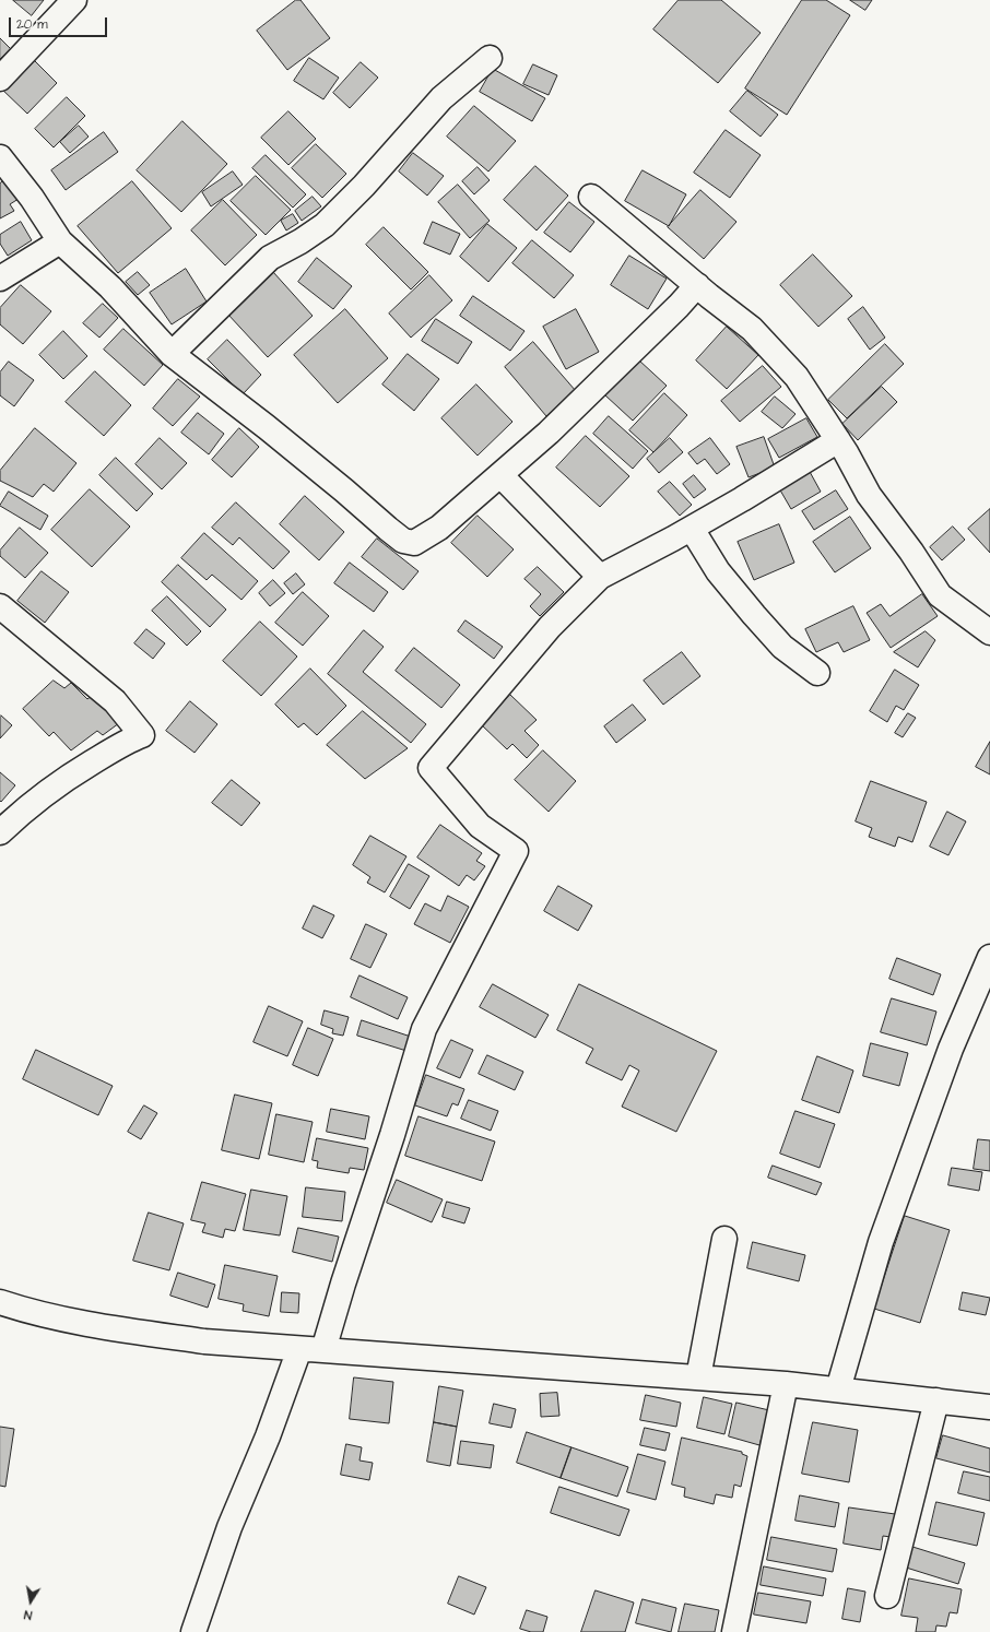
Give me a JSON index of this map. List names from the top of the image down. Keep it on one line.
{"scale_bar":"20 m","north":"bottom"}
